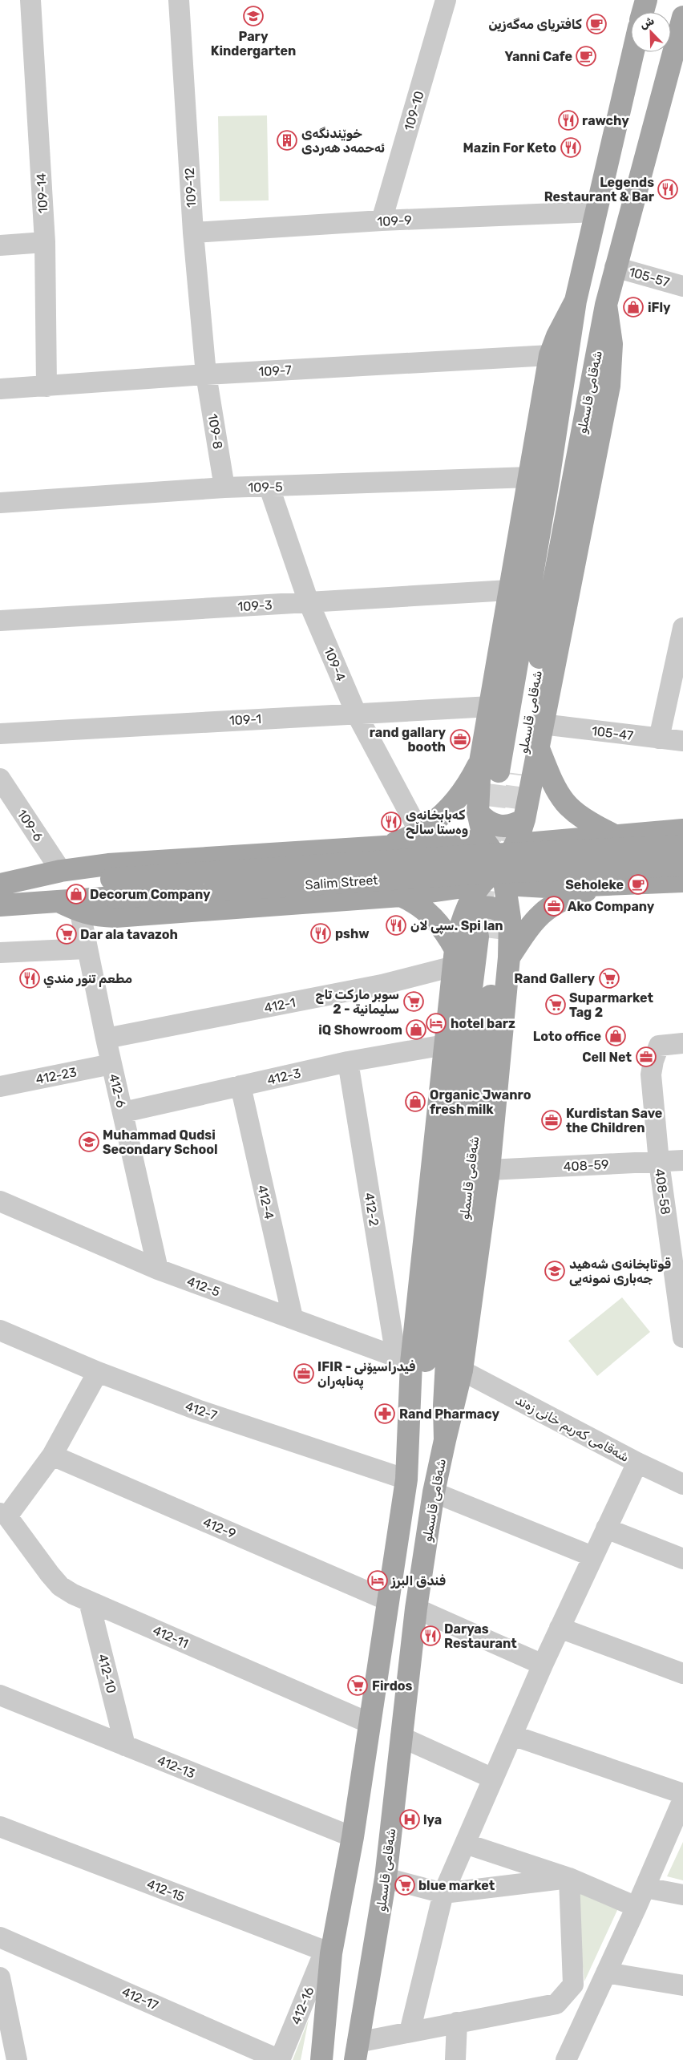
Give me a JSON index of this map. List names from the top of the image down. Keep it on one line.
{"streets":{"main road":["شەقامی قاسملو","Salim Street"],"street":["109-10","109-12","109-14","109-9","105-57","109-7","109-8","109-5","109-3","109-4","109-1","105-47","109-6","412-1","412-23","412-3","412-6","408-59","408-58","412-4","412-2","412-5","412-7","شەقامی کەریم خانی زەند","412-9","412-11","412-10","412-13","412-15","412-17","412-16"]},"crossings":[["109-10","109-9"],["109-12","109-9"],["109-12","109-7"],["109-12","109-8"],["109-14","109-7"],["109-9","شەقامی قاسملو"],["105-57","شەقامی قاسملو"],["109-7","109-8"],["109-8","109-5"],["109-5","109-4"],["109-3","109-4"],["109-4","109-1"],["412-1","412-6"],["412-23","412-6"],["412-3","412-6"],["412-3","412-4"],["412-3","412-2"],["412-6","412-5"],["408-59","408-58"],["412-4","412-5"],["412-2","412-5"],["412-11","412-10"],["412-10","412-13"],["412-15","412-16"],["412-17","412-16"]],"places":{"school or university":["Pary Kindergarten","Muhammad Qudsi Secondary School","قوتابخانەی شەهید جەباری نمونەیی"],"cafe":["کافتریای مەگەزین","Yanni Cafe","Seholeke"],"restaurant":["rawchy","Mazin For Keto","Legends Restaurant & Bar","کەبابخانەی وەستا ساڵح","سپی لان. Spi lan","pshw","مطعم تنور مندي","Daryas Restaurant"],"building":["خوێندنگەی ئەحمەد هەردی"],"shop":["iFly","Decorum Company","iQ Showroom","Loto office","Organic Jwanro fresh milk"],"office":["rand gallary booth","Ako Company","Cell Net","Kurdistan Save the Children","IFIR - فیدراسیۆنی پەنابەران"],"supermarket":["Dar ala tavazoh","Rand Gallery","سوبر ماركت تاج 2 - سليمانية","Suparmarket Tag 2","Firdos","blue market"],"hotel":["hotel barz","فندق البرز"],"pharmacy":["Rand Pharmacy"],"hospital":["lya"]},"north":"top left"}
